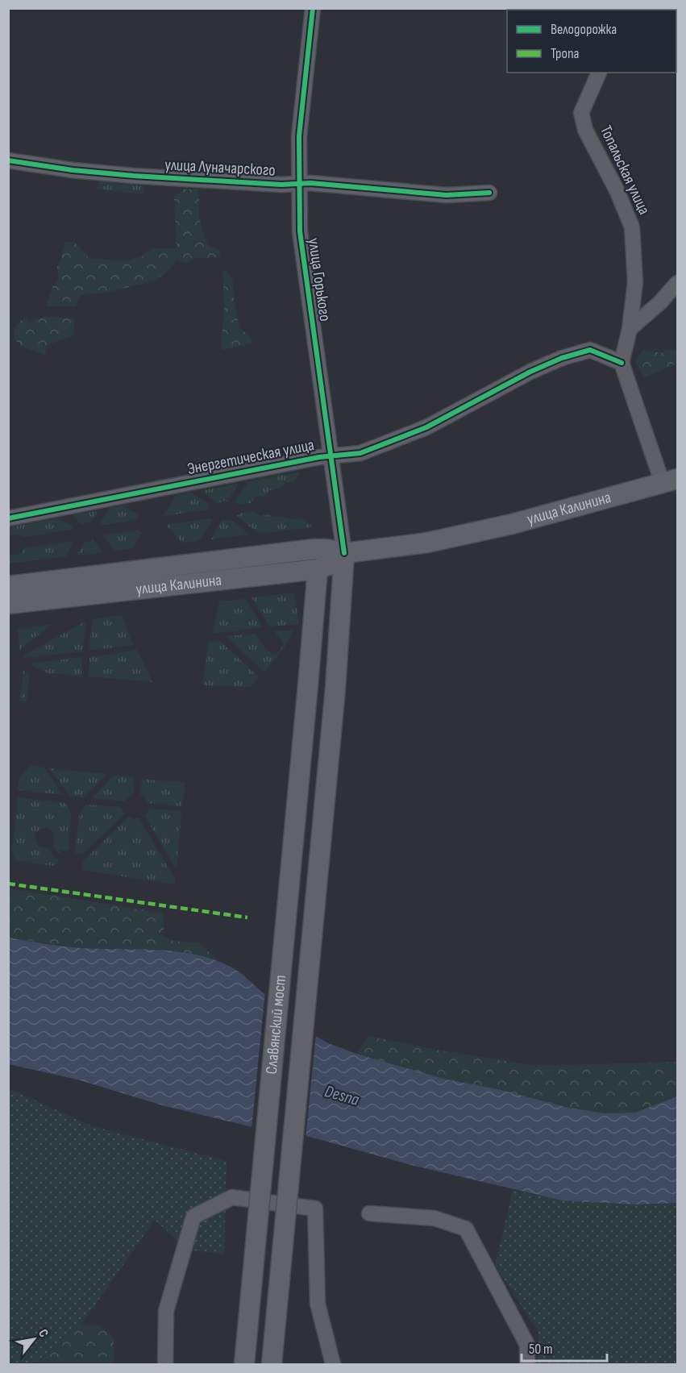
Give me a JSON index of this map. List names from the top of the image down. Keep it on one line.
{"streets":{"main road":["улица Горького","улица Калинина","Славянский мост"],"street":["улица Луначарского","Топальская улица","Энергетическая улица"]},"crossings":[["улица Луначарского","улица Горького"],["Топальская улица","Энергетическая улица"],["улица Горького","Энергетическая улица"],["улица Горького","улица Калинина"],["улица Горького","Славянский мост"],["улица Калинина","Славянский мост"]],"water":["Desna"],"legend":["Велодорожка","Тропа"],"scale_bar":"50 m","north":"top right"}
